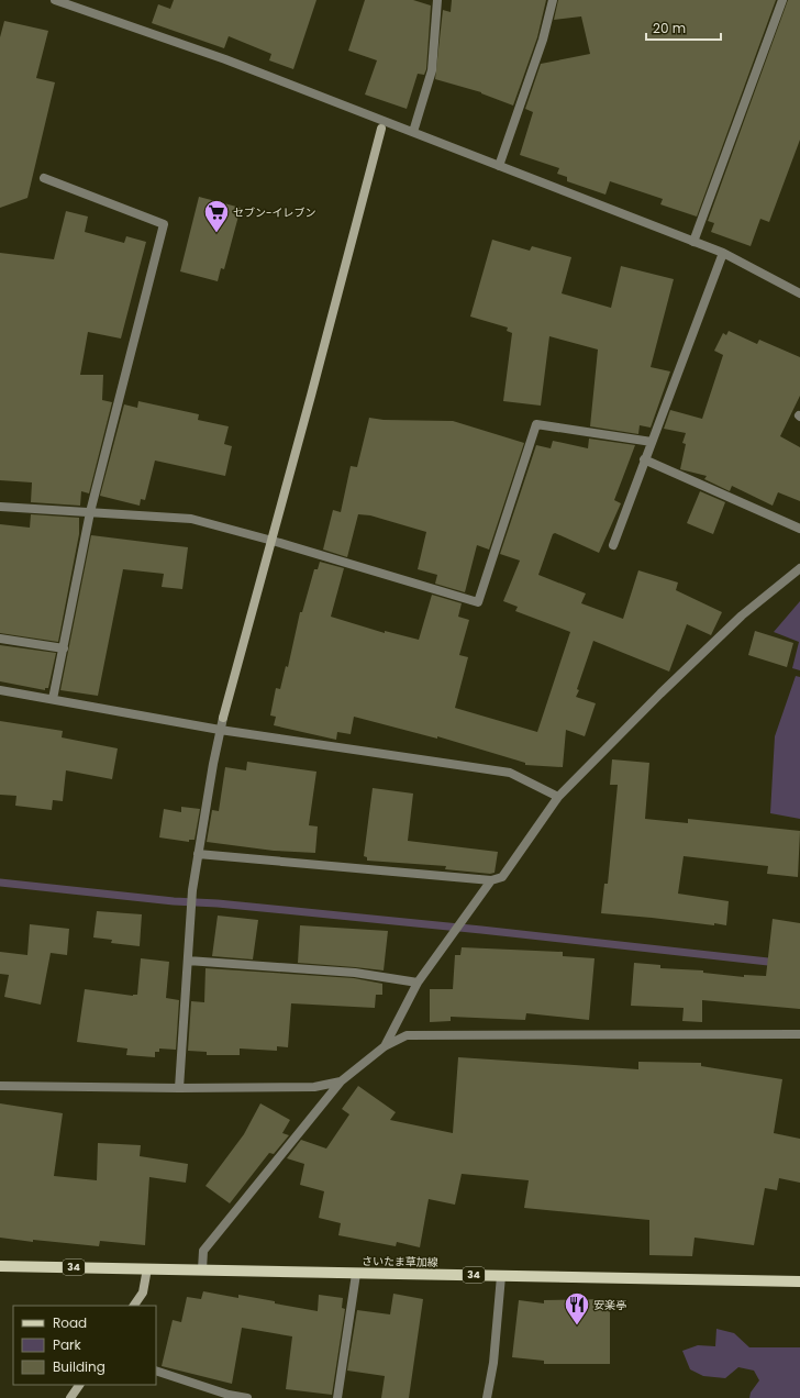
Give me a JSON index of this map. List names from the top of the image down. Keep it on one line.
{"streets":{"main road":["さいたま草加線","34"]},"places":{"supermarket":["セブン-イレブン"],"restaurant":["安楽亭"]},"legend":["Road","Park","Building"],"scale_bar":"20 m"}
